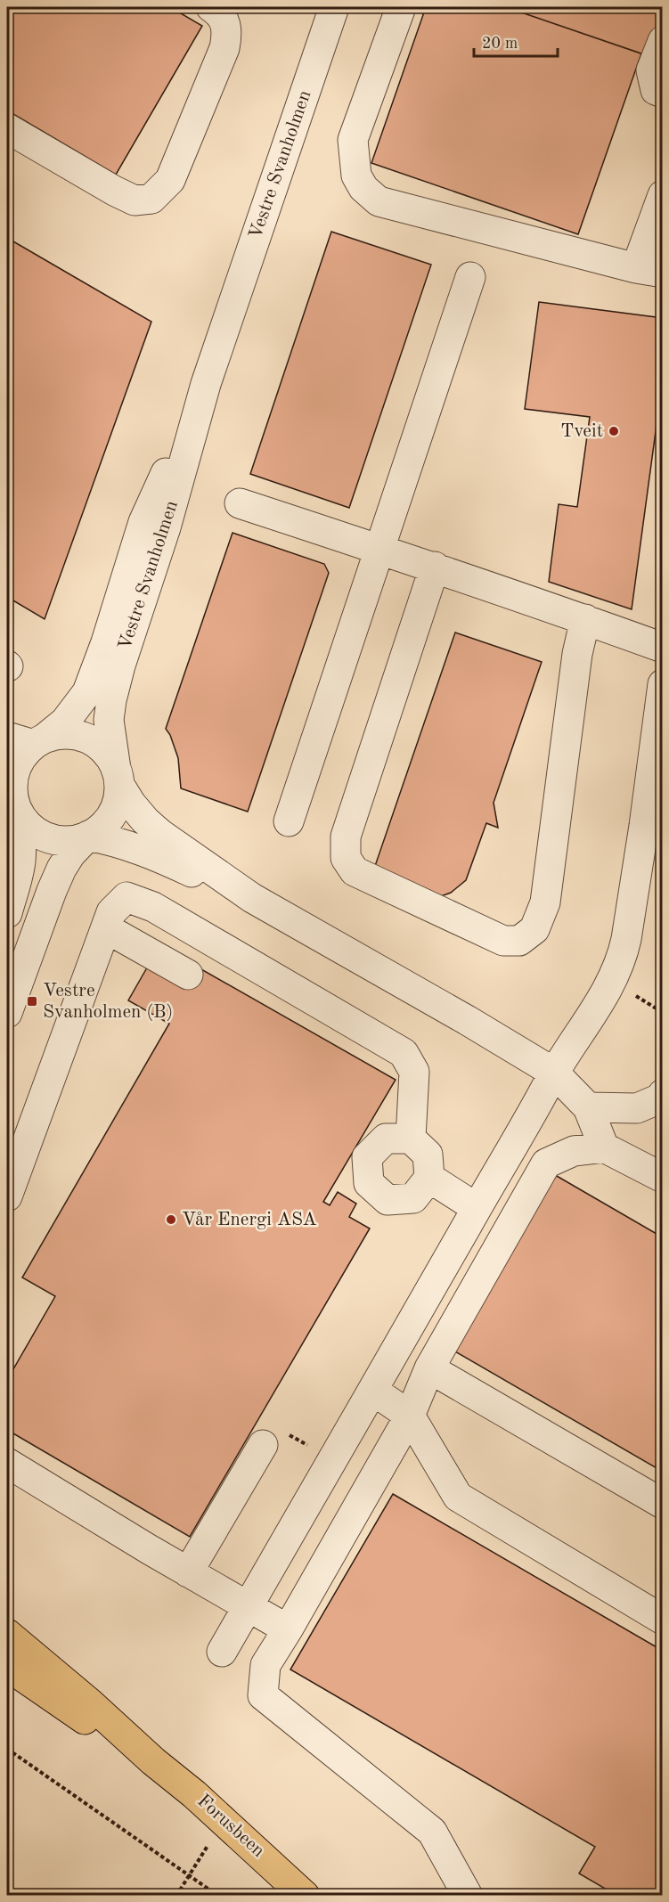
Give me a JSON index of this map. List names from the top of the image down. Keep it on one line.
{"streets":{"main road":["Forusbeen"],"street":["Vestre Svanholmen"]},"places":{"other":["Tveit","Vår Energi ASA"],"transit":["Vestre Svanholmen (B)"]},"scale_bar":"20 m"}
